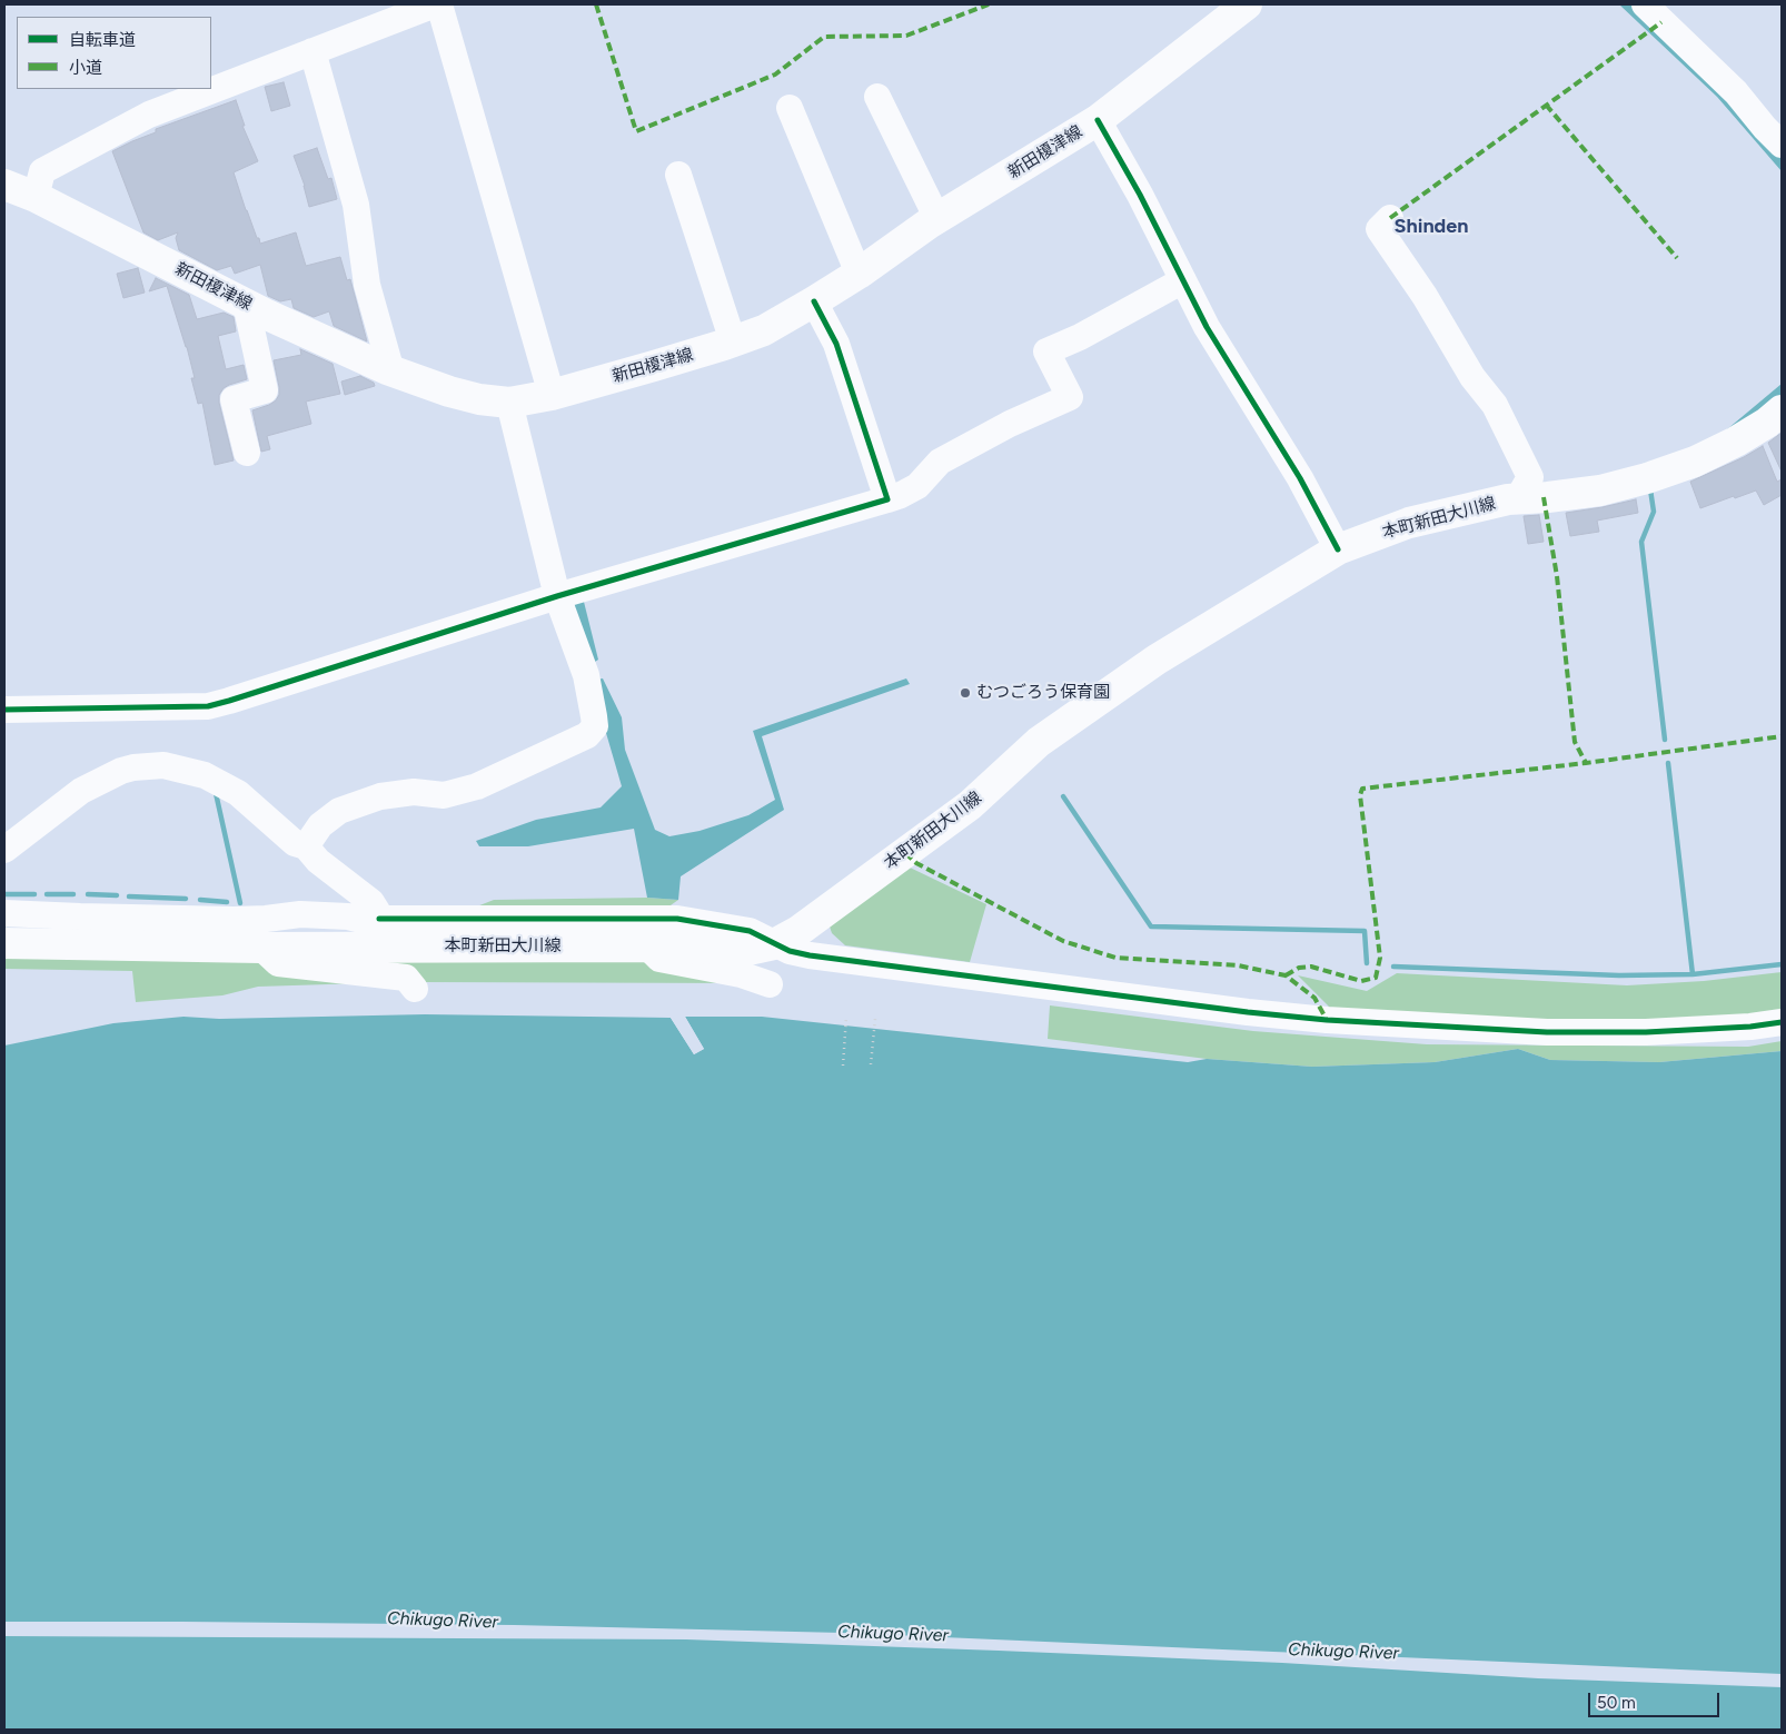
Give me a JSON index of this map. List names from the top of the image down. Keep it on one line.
{"streets":{"main road":["新田榎津線","本町新田大川線"]},"districts":["Shinden"],"water":["Chikugo River"],"places":["むつごろう保育園"],"legend":["自転車道","小道"],"scale_bar":"50 m"}
